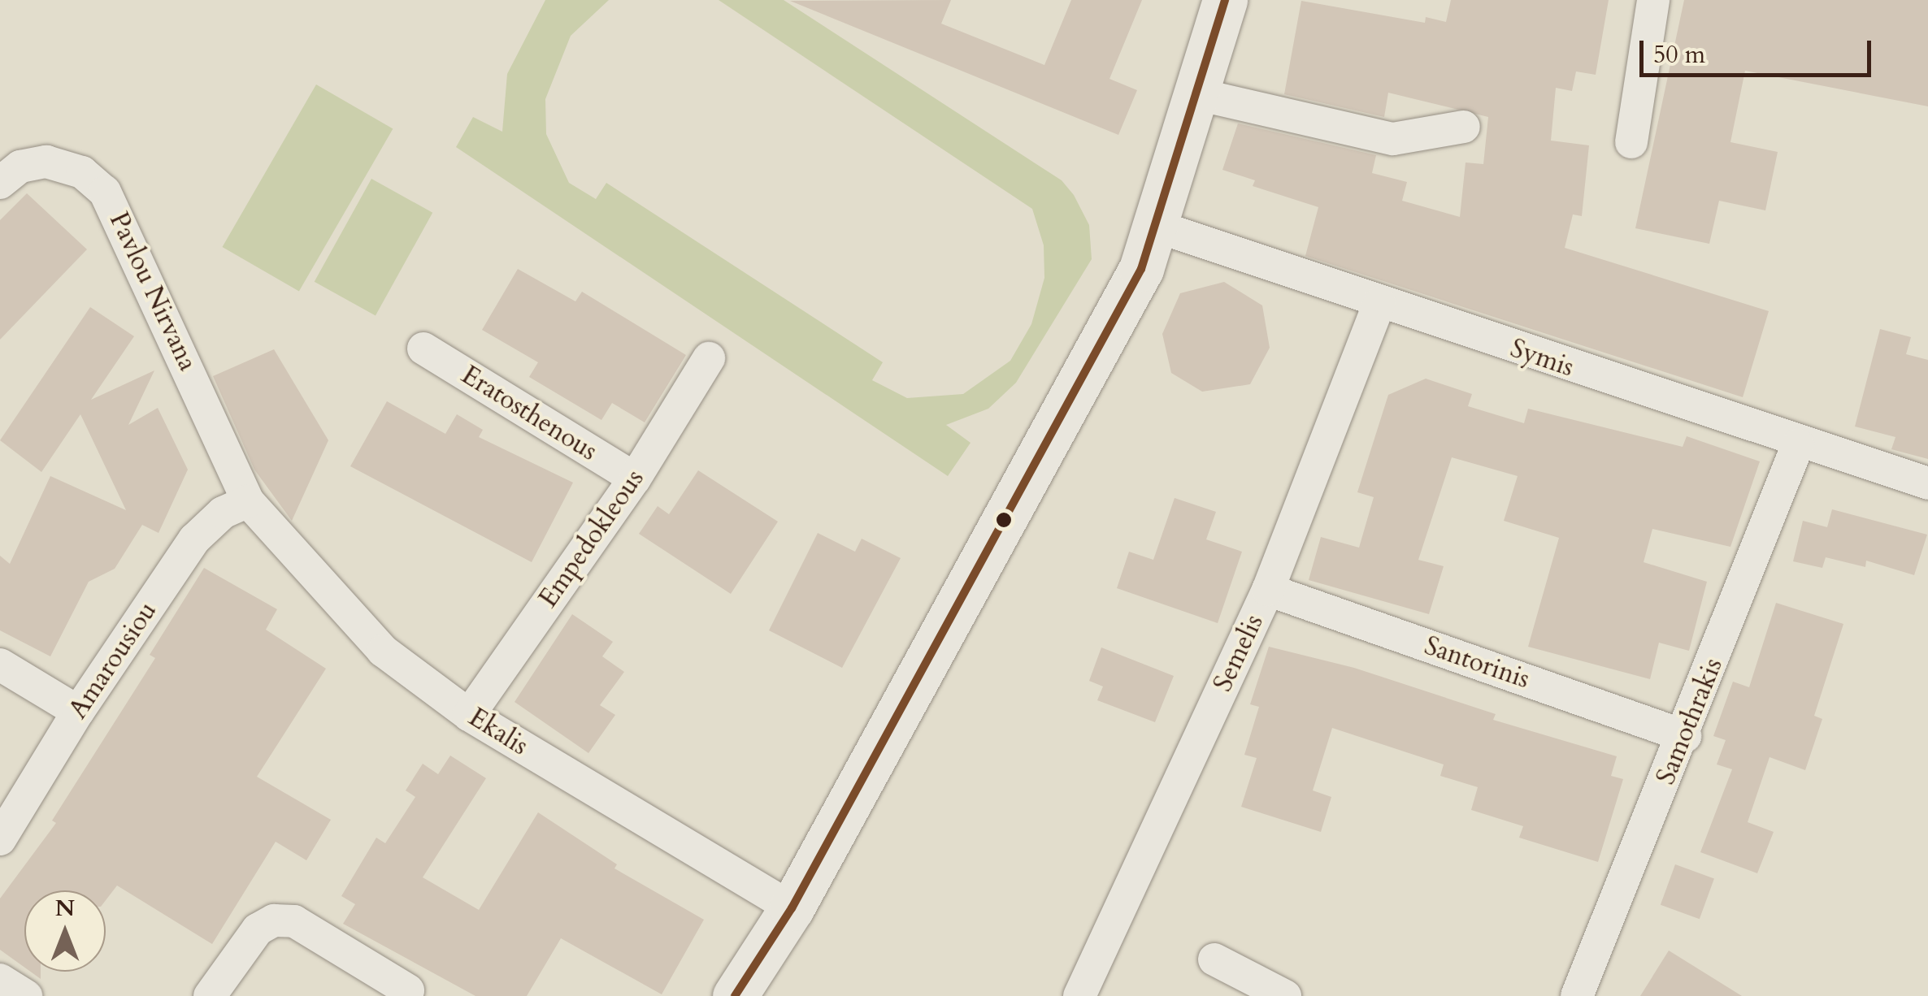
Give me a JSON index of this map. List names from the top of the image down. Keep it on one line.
{"streets":{"street":["Pavlou Nirvana","Symis","Eratosthenous","Empedokleous","Semelis","Amarousiou","Santorinis","Samothrakis","Ekalis"]},"crossings":[["Pavlou Nirvana","Amarousiou"],["Pavlou Nirvana","Ekalis"],["Symis","Semelis"],["Symis","Samothrakis"],["Eratosthenous","Empedokleous"],["Empedokleous","Ekalis"],["Semelis","Santorinis"],["Amarousiou","Ekalis"],["Santorinis","Samothrakis"]],"scale_bar":"50 m","north":"top"}
